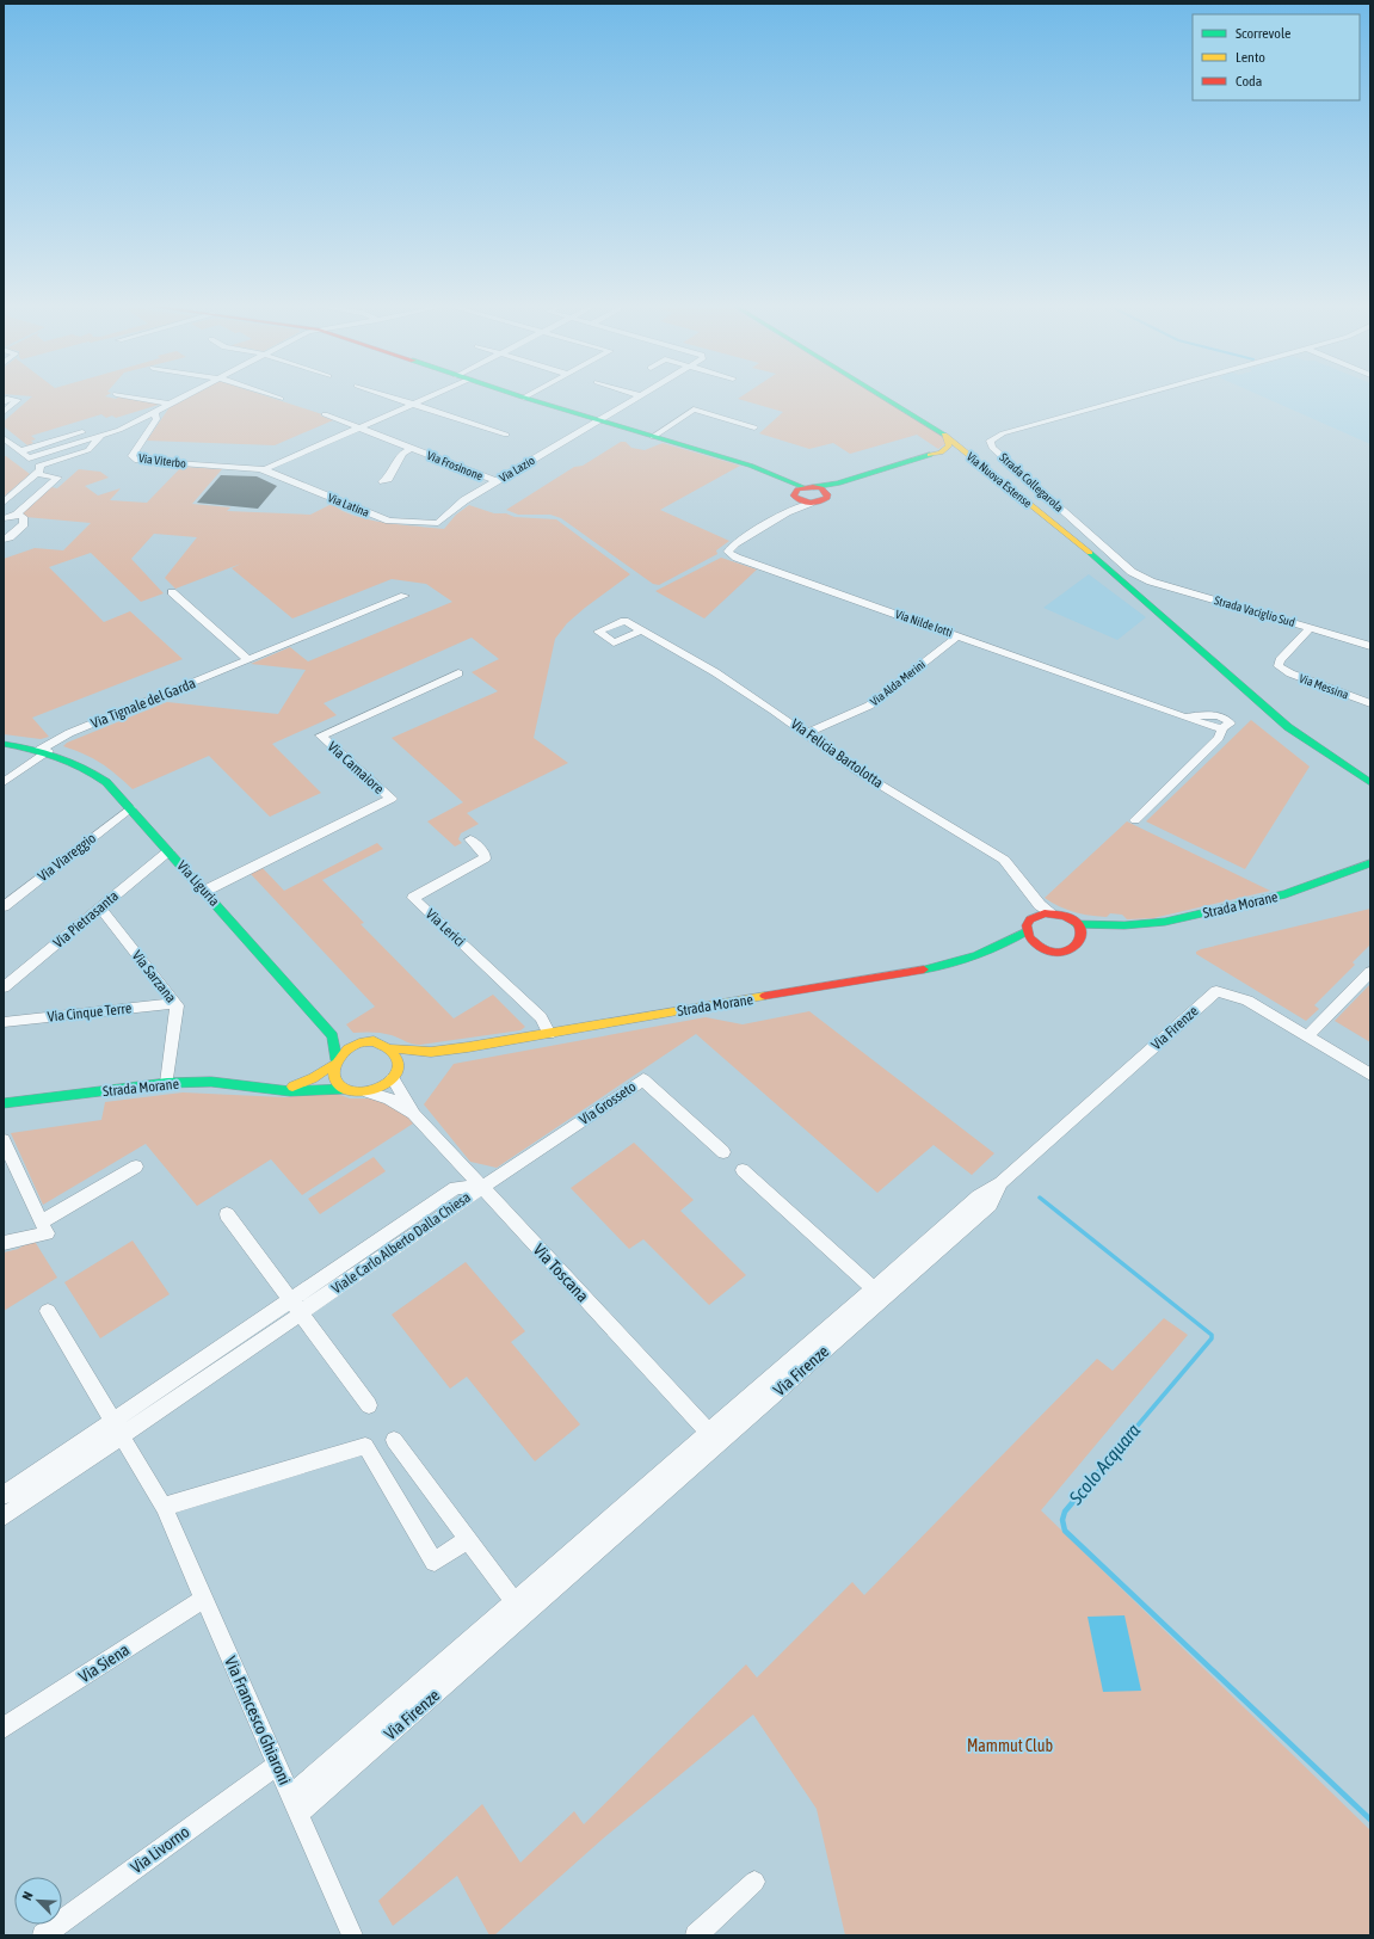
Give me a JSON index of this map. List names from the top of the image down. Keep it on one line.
{"streets":{"main road":["Via Nuova Estense","Via Liguria","Strada Morane"],"street":["Via Viterbo","Via Frosinone","Via Lazio","Strada Collegarola","Via Latina","Strada Vaciglio Sud","Via Nilde Iotti","Via Alda Merini","Via Messina","Via Tignale del Garda","Via Felicia Bartolotta","Via Camaiore","Via Viareggio","Via Pietrasanta","Via Lerici","Via Sarzana","Via Cinque Terre","Via Firenze","Via Grosseto","Viale Carlo Alberto Dalla Chiesa","Via Toscana","Via Siena","Via Francesco Ghiaroni","Via Livorno"]},"crossings":[["Via Viterbo","Via Latina"],["Via Frosinone","Via Lazio"],["Via Lazio","Via Latina"],["Strada Collegarola","Strada Vaciglio Sud"],["Strada Vaciglio Sud","Via Messina"],["Via Nilde Iotti","Via Alda Merini"],["Via Alda Merini","Via Felicia Bartolotta"],["Via Tignale del Garda","Via Liguria"],["Via Felicia Bartolotta","Strada Morane"],["Via Camaiore","Via Liguria"],["Via Viareggio","Via Liguria"],["Via Liguria","Strada Morane"],["Via Liguria","Via Pietrasanta"],["Via Liguria","Via Toscana"],["Strada Morane","Via Lerici"],["Strada Morane","Via Sarzana"],["Strada Morane","Via Toscana"],["Via Pietrasanta","Via Sarzana"],["Via Sarzana","Via Cinque Terre"],["Via Firenze","Via Toscana"],["Via Firenze","Via Francesco Ghiaroni"],["Via Grosseto","Viale Carlo Alberto Dalla Chiesa"],["Via Grosseto","Via Toscana"],["Viale Carlo Alberto Dalla Chiesa","Via Toscana"],["Viale Carlo Alberto Dalla Chiesa","Via Francesco Ghiaroni"],["Via Siena","Via Francesco Ghiaroni"],["Via Francesco Ghiaroni","Via Livorno"]],"water":["Scolo Acquara"],"parks":["Mammut Club"],"legend":["Scorrevole","Lento","Coda"],"north":"top left"}
